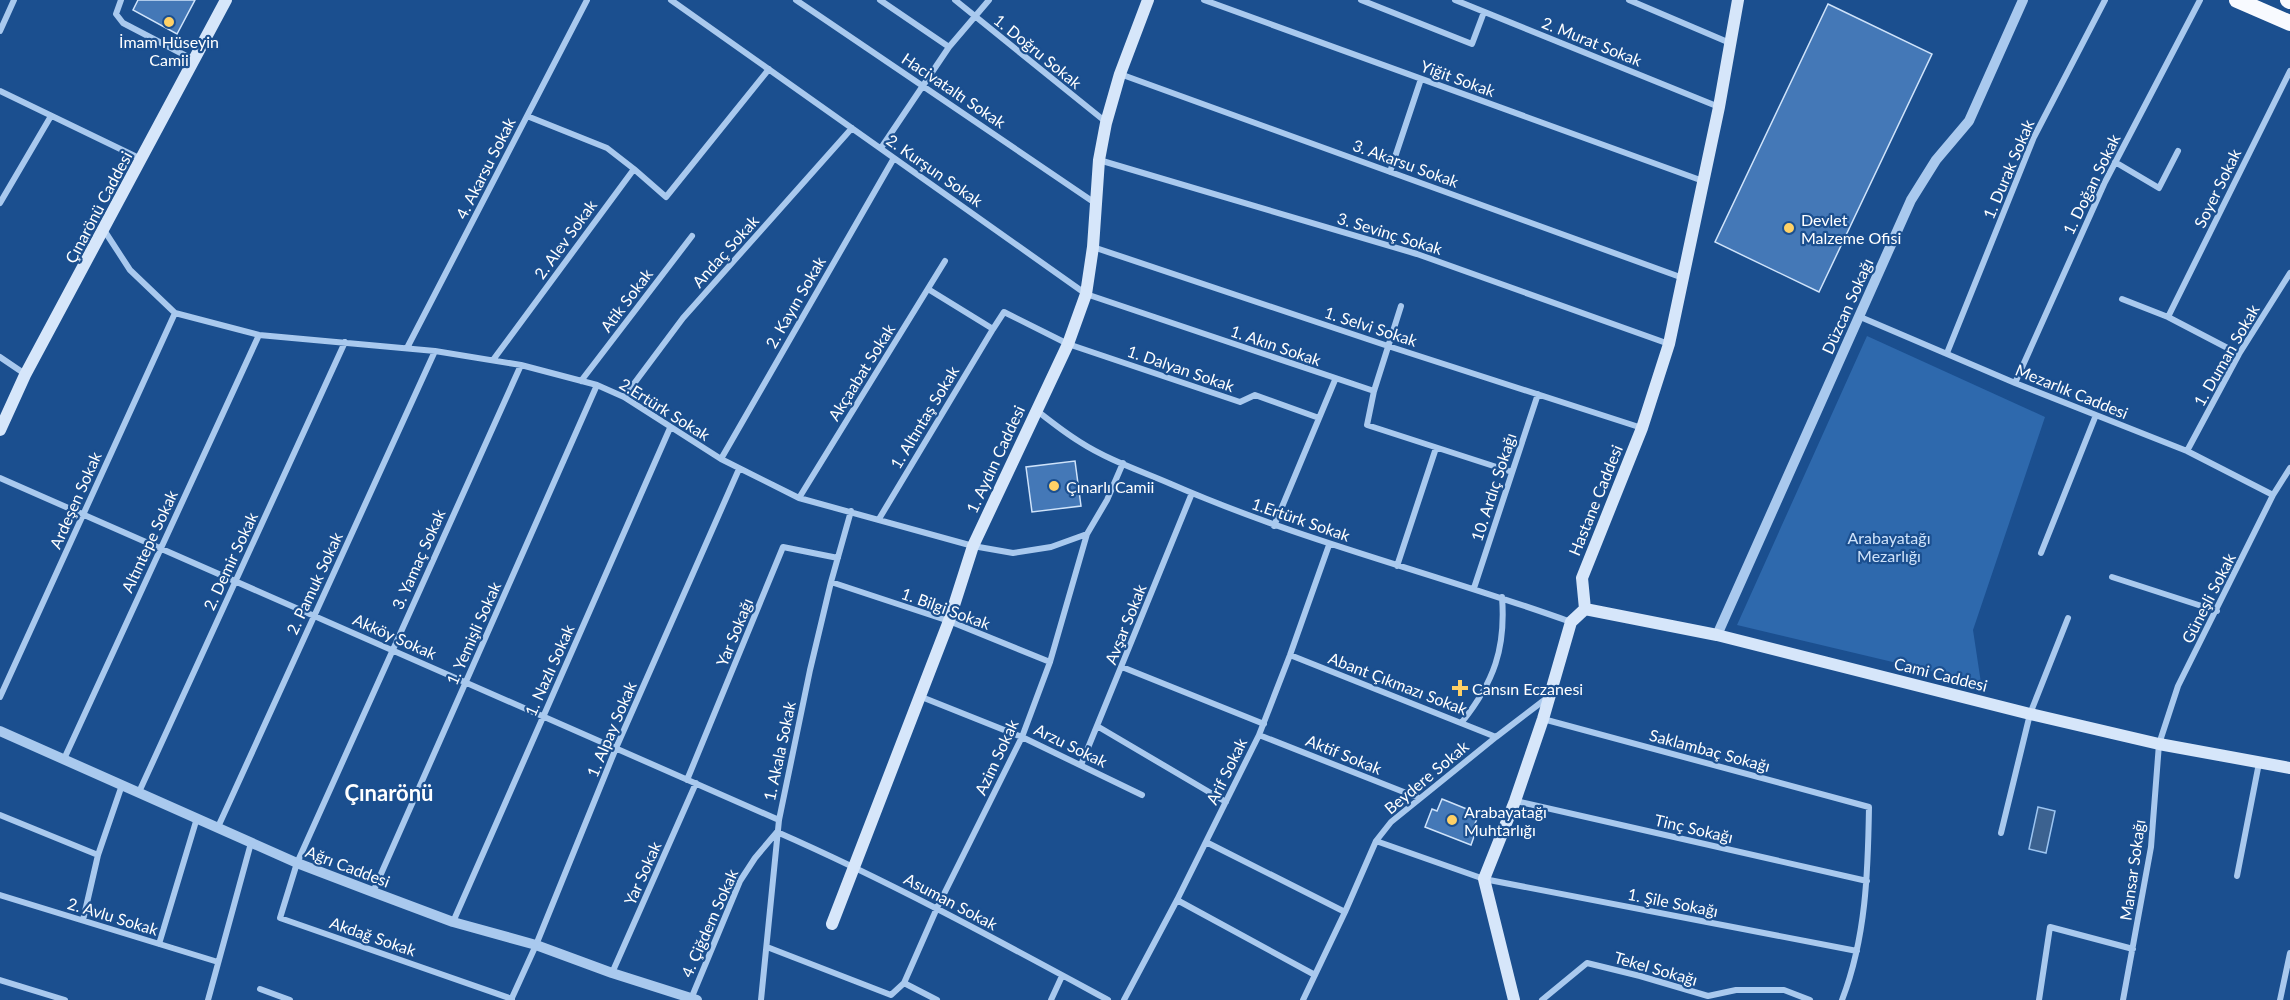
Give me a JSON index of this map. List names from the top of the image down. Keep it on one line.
{"streets":{"main road":["Çınarönü Caddesi","1. Aydın Caddesi","Hastane Caddesi","Cami Caddesi"],"street":["2. Murat Sokak","1. Doğru Sokak","Yiğit Sokak","Hacivataltı Sokak","3. Akarsu Sokak","4. Akarsu Sokak","1. Durak Sokak","2. Kurşun Sokak","1. Doğan Sokak","Soyer Sokak","3. Sevinç Sokak","2. Alev Sokak","Andaç Sokak","Atik Sokak","2. Kayın Sokak","Düzcan Sokağı","1. Selvi Sokak","1. Akın Sokak","1. Duman Sokak","1. Dalyan Sokak","Akçaabat Sokak","Mezarlık Caddesi","2.Ertürk Sokak","1. Altıntaş Sokak","10. Ardıç Sokağı","Ardeşen Sokak","1.Ertürk Sokak","Altıntepe Sokak","3. Yamaç Sokak","2. Demir Sokak","2. Pamuk Sokak","Güneşli Sokak","1. Bilgi Sokak","Avşar Sokak","Yar Sokağı","1. Yemişli Sokak","Akköy Sokak","1. Nazlı Sokak","Abant Çıkmazı Sokak","1. Alpay Sokak","Arzu Sokak","Saklambaç Sokağı","1. Akala Sokak","Aktif Sokak","Azim Sokak","Arif Sokak","Beydere Sokak","Tinç Sokağı","Ağrı Caddesi","Mansar Sokağı","Yar Sokak","Asuman Sokak","1. Şile Sokağı","2. Avlu Sokak","4. Çiğdem Sokak","Akdağ Sokak","Tekel Sokağı"]},"crossings":[["2. Murat Sokak","Hastane Caddesi"],["1. Doğru Sokak","1. Aydın Caddesi"],["Yiğit Sokak","Hastane Caddesi"],["Hacivataltı Sokak","1. Aydın Caddesi"],["3. Akarsu Sokak","1. Aydın Caddesi"],["3. Akarsu Sokak","Hastane Caddesi"],["4. Akarsu Sokak","2.Ertürk Sokak"],["1. Durak Sokak","Mezarlık Caddesi"],["2. Kurşun Sokak","Andaç Sokak"],["2. Kurşun Sokak","2. Kayın Sokak"],["2. Kurşun Sokak","1. Akın Sokak"],["2. Kurşun Sokak","1. Aydın Caddesi"],["1. Doğan Sokak","Mezarlık Caddesi"],["Çınarönü Caddesi","2.Ertürk Sokak"],["3. Sevinç Sokak","1. Aydın Caddesi"],["3. Sevinç Sokak","Hastane Caddesi"],["2. Alev Sokak","2.Ertürk Sokak"],["Andaç Sokak","2.Ertürk Sokak"],["Atik Sokak","2.Ertürk Sokak"],["2. Kayın Sokak","2.Ertürk Sokak"],["Düzcan Sokağı","Mezarlık Caddesi"],["Düzcan Sokağı","Cami Caddesi"],["1. Selvi Sokak","1. Aydın Caddesi"],["1. Selvi Sokak","10. Ardıç Sokağı"],["1. Selvi Sokak","Hastane Caddesi"],["1. Akın Sokak","1. Aydın Caddesi"],["1. Duman Sokak","Mezarlık Caddesi"],["1. Dalyan Sokak","1. Altıntaş Sokak"],["1. Dalyan Sokak","1. Aydın Caddesi"],["Akçaabat Sokak","2.Ertürk Sokak"],["Mezarlık Caddesi","Güneşli Sokak"],["2.Ertürk Sokak","1. Altıntaş Sokak"],["2.Ertürk Sokak","1. Aydın Caddesi"],["2.Ertürk Sokak","Ardeşen Sokak"],["2.Ertürk Sokak","Altıntepe Sokak"],["2.Ertürk Sokak","3. Yamaç Sokak"],["2.Ertürk Sokak","2. Demir Sokak"],["2.Ertürk Sokak","2. Pamuk Sokak"],["2.Ertürk Sokak","1. Yemişli Sokak"],["2.Ertürk Sokak","1. Nazlı Sokak"],["2.Ertürk Sokak","1. Alpay Sokak"],["2.Ertürk Sokak","1. Akala Sokak"],["2.Ertürk Sokak","Azim Sokak"],["1. Aydın Caddesi","1.Ertürk Sokak"],["1. Aydın Caddesi","1. Bilgi Sokak"],["1. Aydın Caddesi","Arzu Sokak"],["1. Aydın Caddesi","Asuman Sokak"],["10. Ardıç Sokağı","1.Ertürk Sokak"],["Ardeşen Sokak","Akköy Sokak"],["Hastane Caddesi","Cami Caddesi"],["1.Ertürk Sokak","Avşar Sokak"],["1.Ertürk Sokak","Arif Sokak"],["1.Ertürk Sokak","Beydere Sokak"],["Altıntepe Sokak","Akköy Sokak"],["Altıntepe Sokak","Ağrı Caddesi"],["3. Yamaç Sokak","Akköy Sokak"],["3. Yamaç Sokak","Ağrı Caddesi"],["3. Yamaç Sokak","Akdağ Sokak"],["2. Demir Sokak","Akköy Sokak"],["2. Demir Sokak","Ağrı Caddesi"],["2. Pamuk Sokak","Akköy Sokak"],["2. Pamuk Sokak","Ağrı Caddesi"],["Güneşli Sokak","Cami Caddesi"],["Güneşli Sokak","Mansar Sokağı"],["1. Bilgi Sokak","1. Akala Sokak"],["1. Bilgi Sokak","Azim Sokak"],["Avşar Sokak","Arzu Sokak"],["Yar Sokağı","Akköy Sokak"],["Yar Sokağı","1. Akala Sokak"],["1. Yemişli Sokak","Akköy Sokak"],["1. Yemişli Sokak","Ağrı Caddesi"],["Akköy Sokak","1. Nazlı Sokak"],["Akköy Sokak","1. Alpay Sokak"],["Akköy Sokak","1. Akala Sokak"],["Akköy Sokak","Yar Sokak"],["1. Nazlı Sokak","Ağrı Caddesi"],["Cami Caddesi","Mansar Sokağı"],["Abant Çıkmazı Sokak","Arif Sokak"],["Abant Çıkmazı Sokak","Beydere Sokak"],["1. Alpay Sokak","Ağrı Caddesi"],["1. Alpay Sokak","Akdağ Sokak"],["Arzu Sokak","Azim Sokak"],["Saklambaç Sokağı","Tinç Sokağı"],["1. Akala Sokak","Asuman Sokak"],["1. Akala Sokak","4. Çiğdem Sokak"],["Aktif Sokak","Arif Sokak"],["Aktif Sokak","Beydere Sokak"],["Azim Sokak","Asuman Sokak"],["Beydere Sokak","1. Şile Sokağı"],["Ağrı Caddesi","Yar Sokak"],["Ağrı Caddesi","4. Çiğdem Sokak"],["Ağrı Caddesi","Akdağ Sokak"],["Asuman Sokak","4. Çiğdem Sokak"]],"districts":["Çınarönü"],"parks":["Arabayatağı Mezarlığı"],"places":{"other":["İmam Hüseyin Camii","Devlet Malzeme Ofisi","Çınarlı Camii","Arabayatağı Muhtarlığı"],"health":["Cansın Eczanesi"]}}
